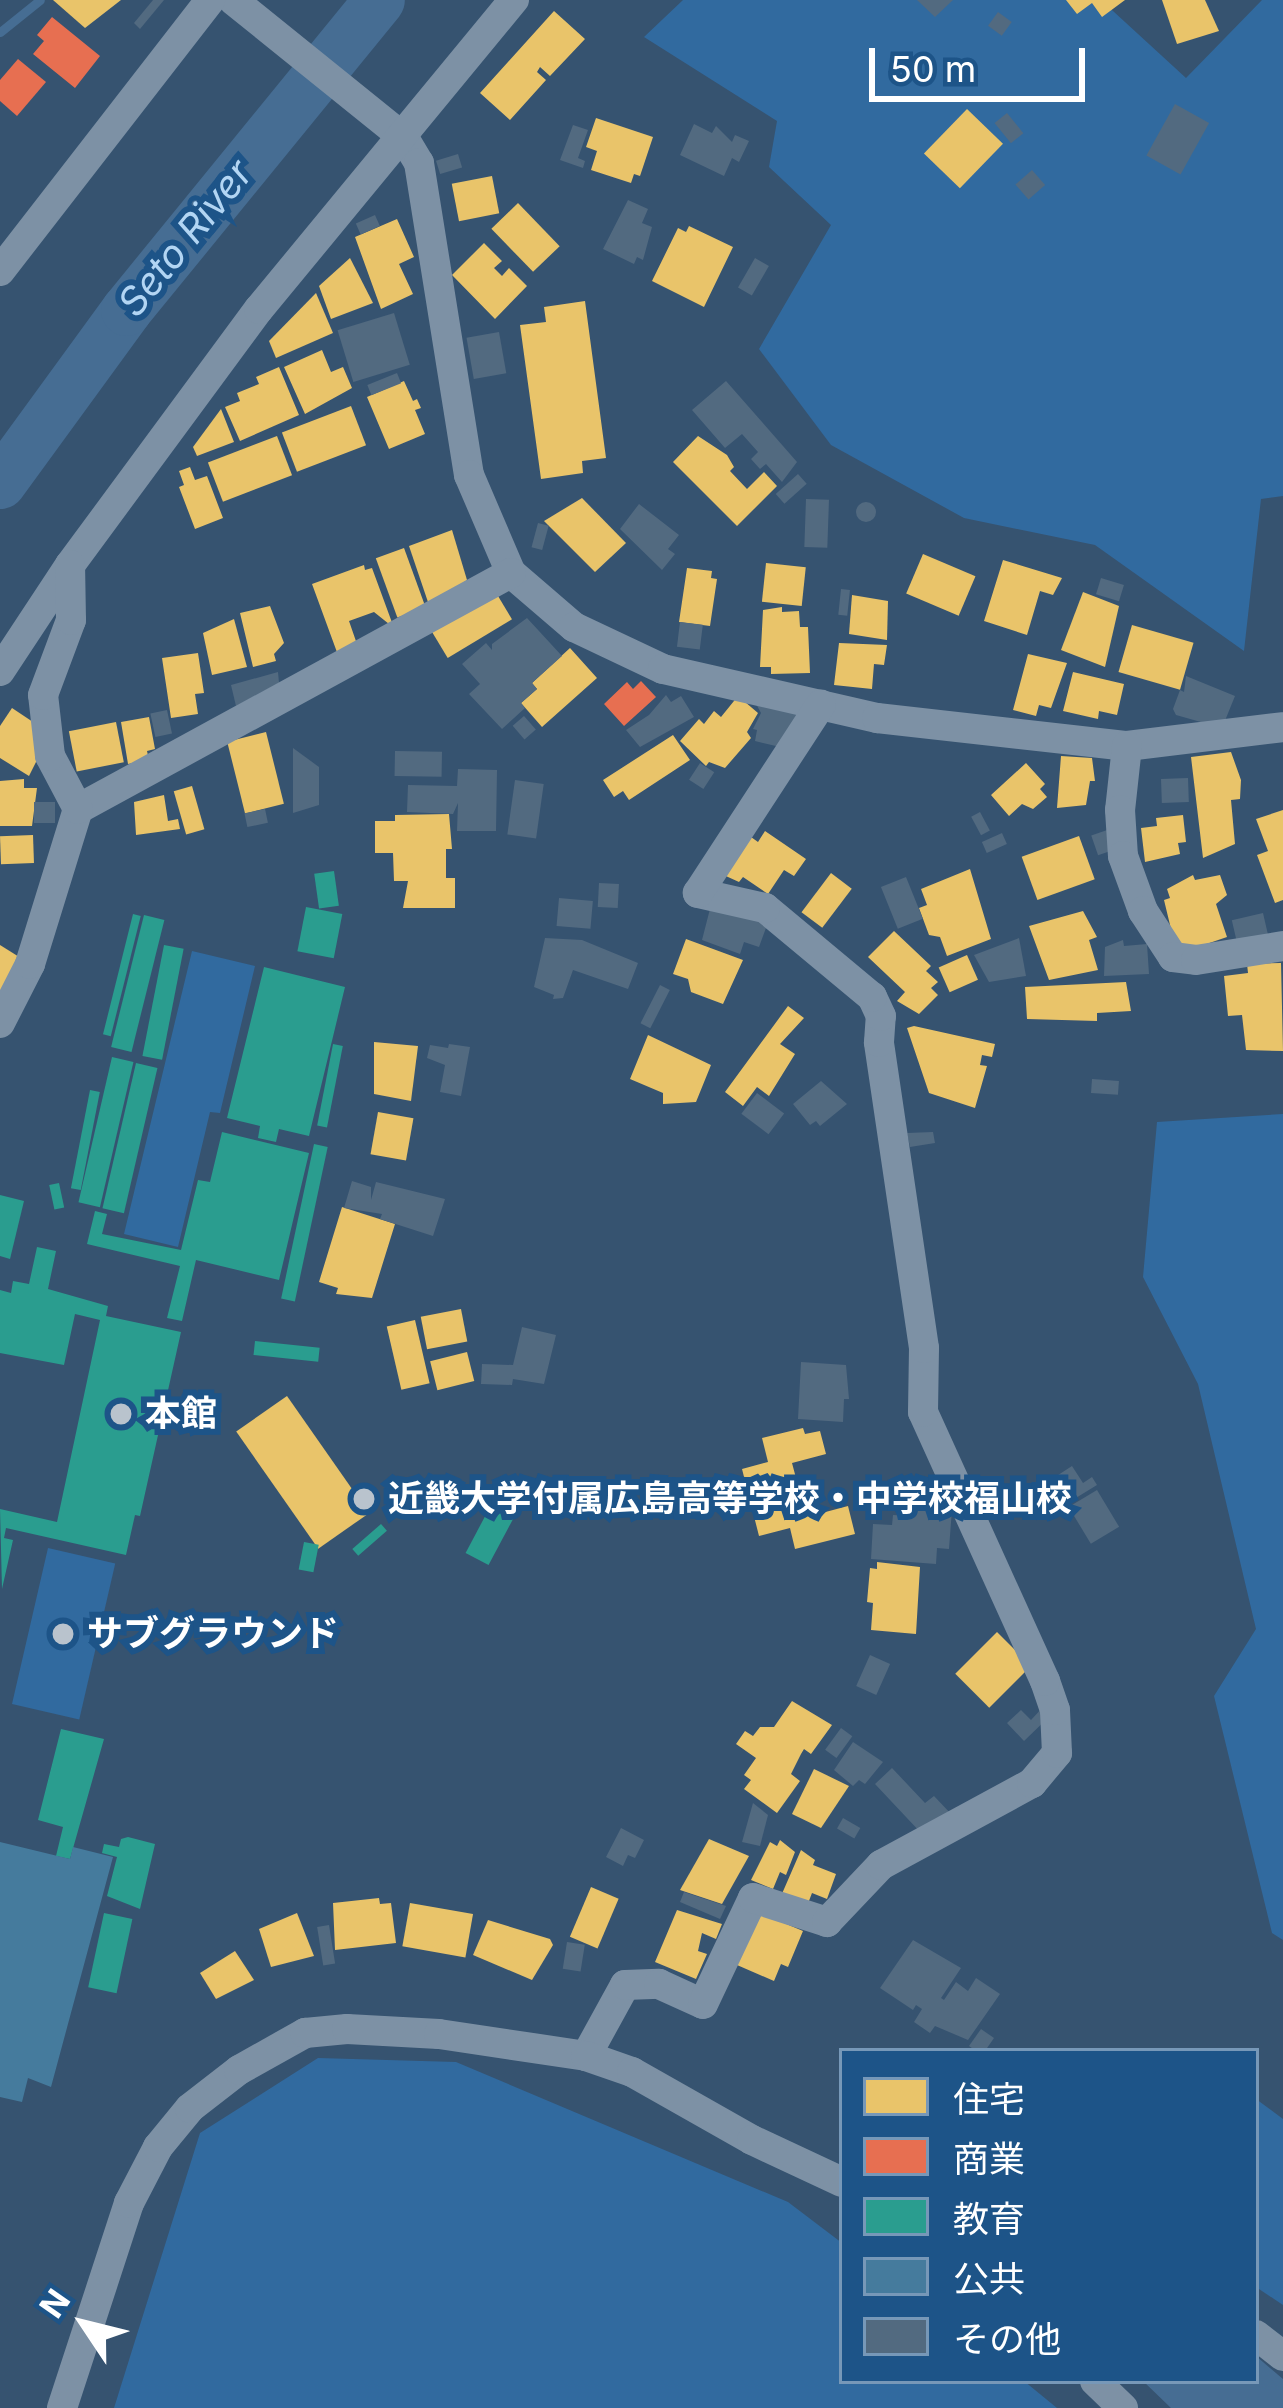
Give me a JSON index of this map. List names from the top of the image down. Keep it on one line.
{"water":["Seto River"],"places":["本館","近畿大学付属広島高等学校・中学校福山校","サブグラウンド"],"legend":["住宅","商業","教育","公共","その他"],"scale_bar":"50 m","north":"top left"}
